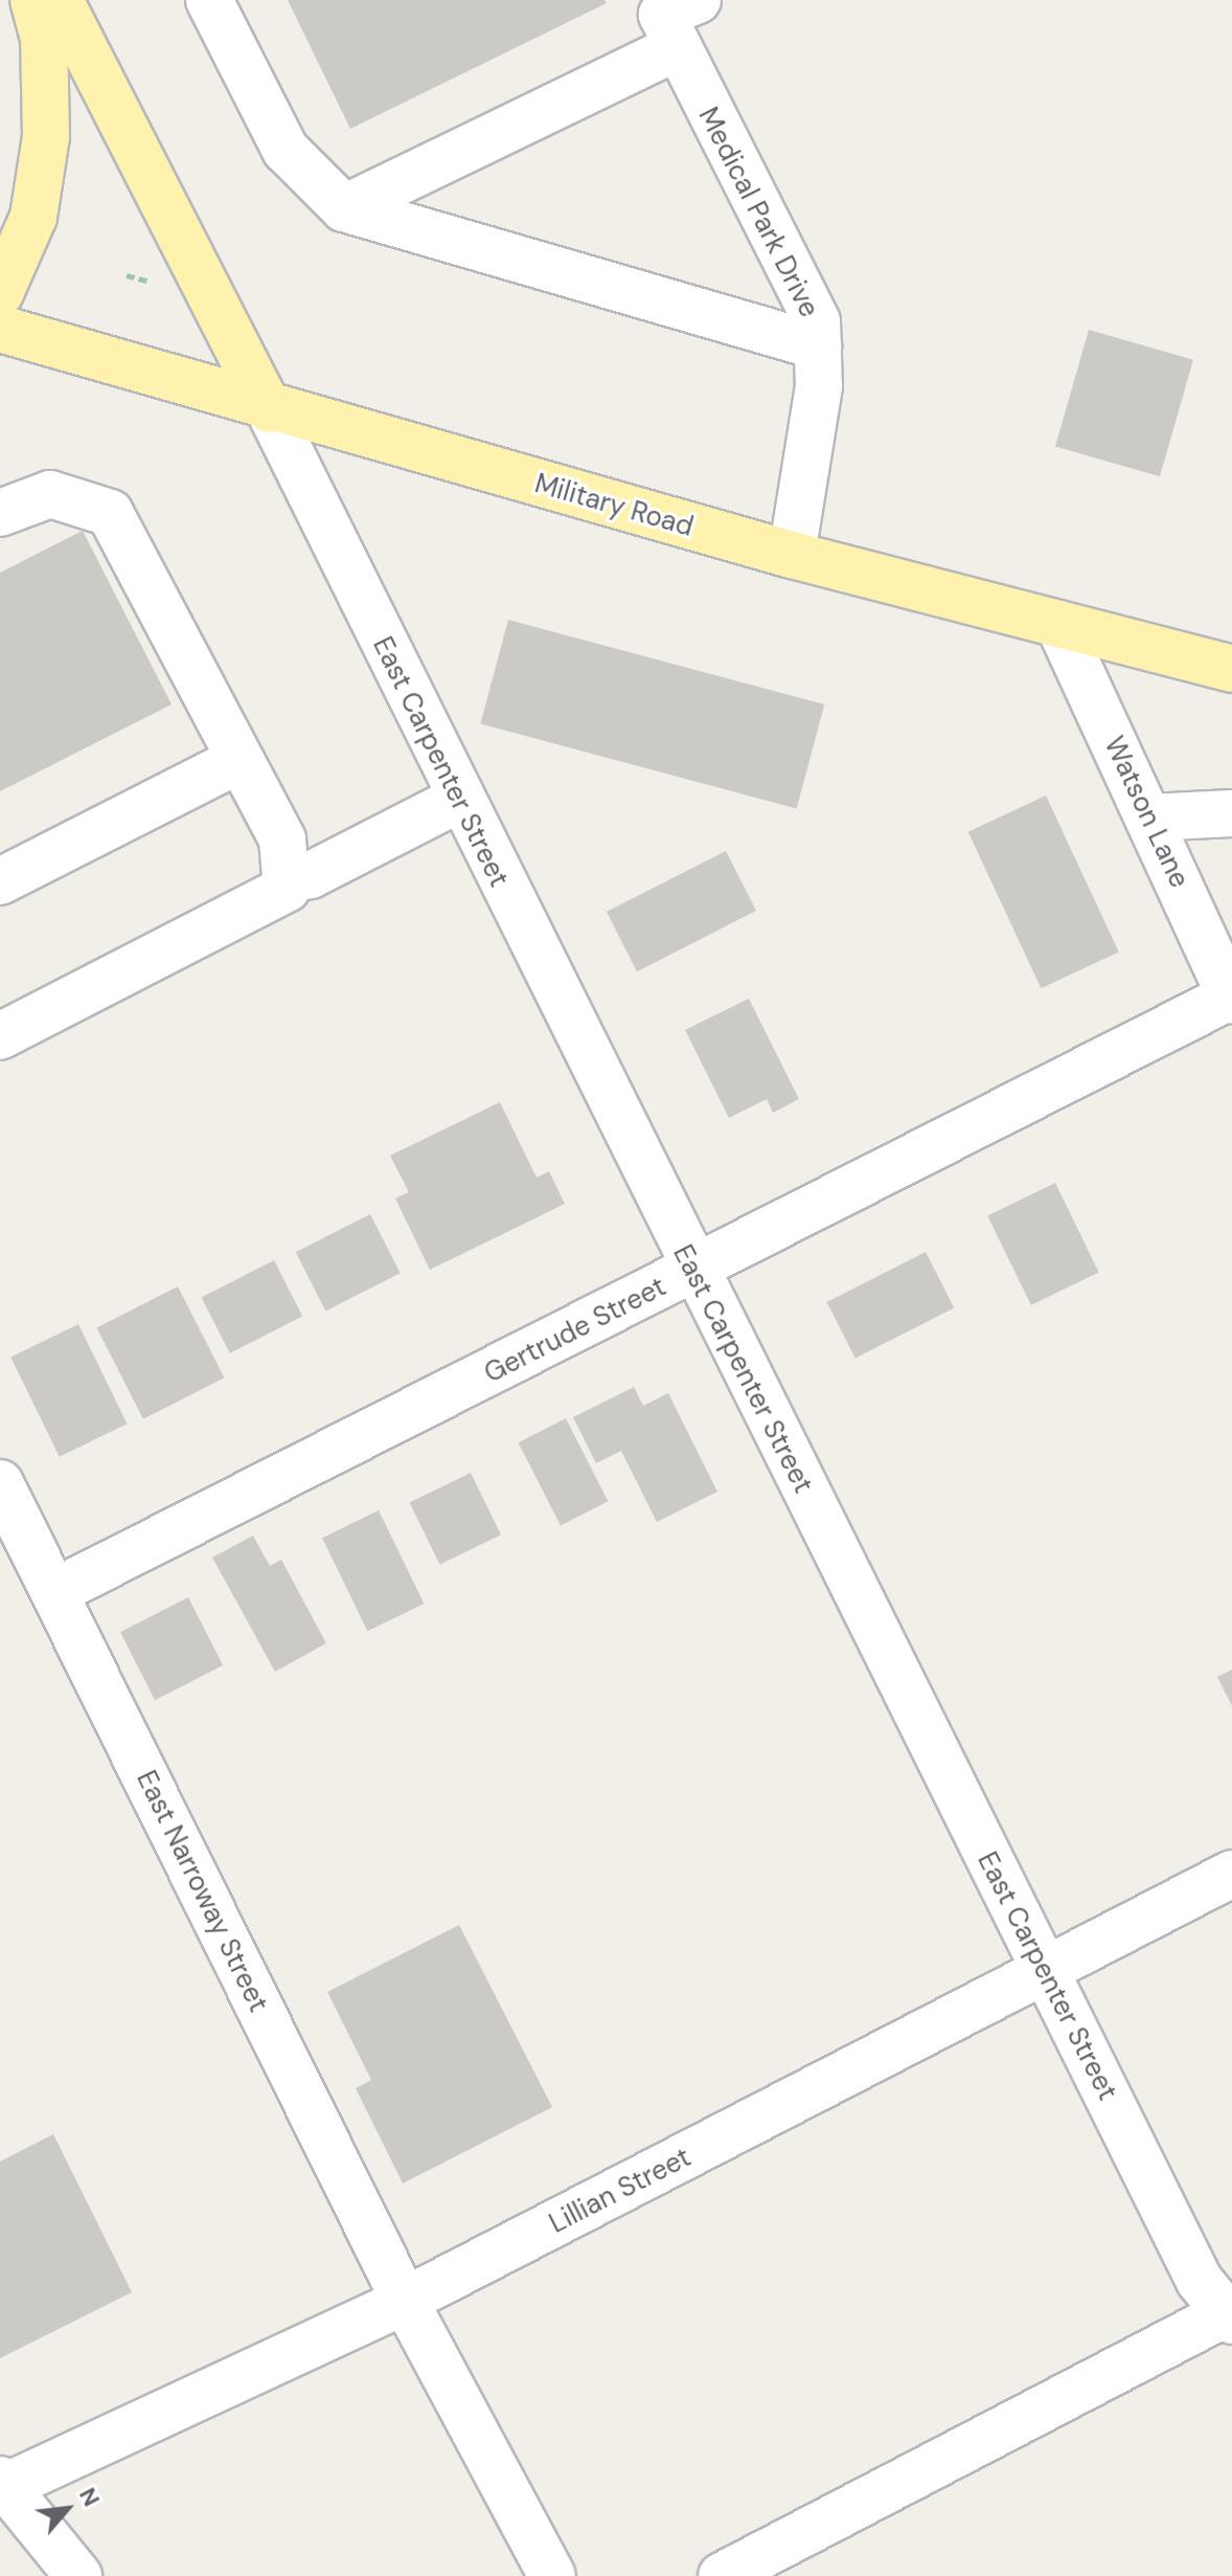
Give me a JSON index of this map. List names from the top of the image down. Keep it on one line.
{"streets":{"main road":["Military Road"],"street":["Medical Park Drive","East Carpenter Street","Watson Lane","Gertrude Street","East Narroway Street","Lillian Street"]},"crossings":[["Medical Park Drive","Military Road"],["Military Road","East Carpenter Street"],["Military Road","Watson Lane"],["East Carpenter Street","Gertrude Street"],["East Carpenter Street","Lillian Street"],["Watson Lane","Gertrude Street"],["Gertrude Street","East Narroway Street"],["East Narroway Street","Lillian Street"]],"north":"top right"}
